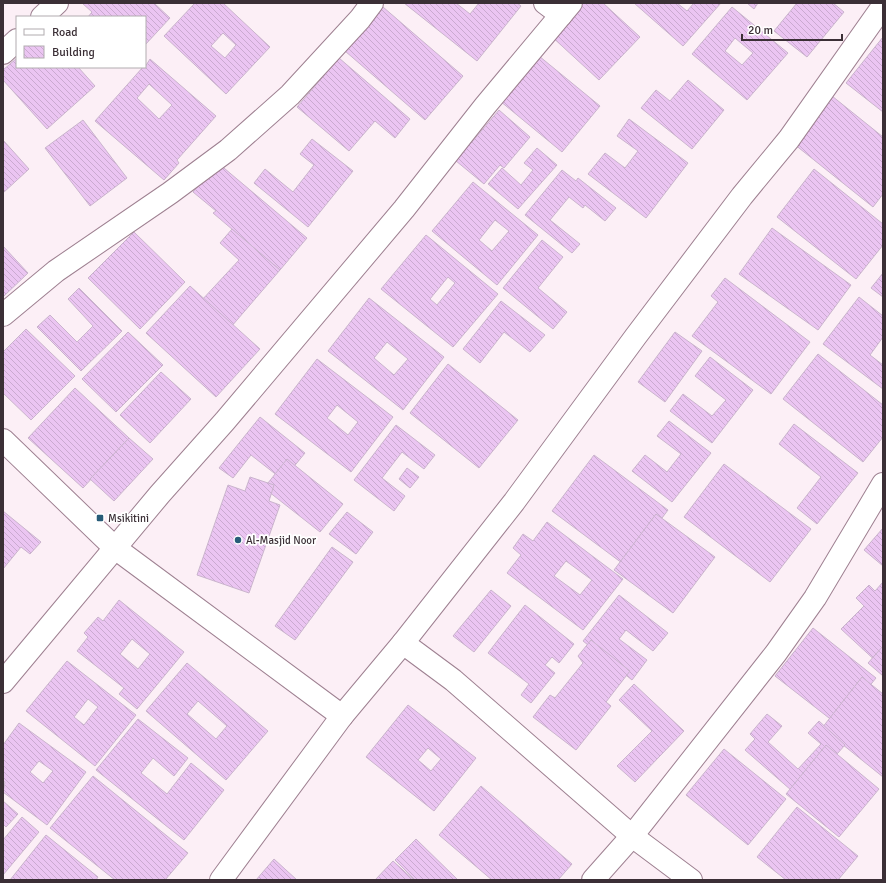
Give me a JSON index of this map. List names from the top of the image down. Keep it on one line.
{"places":{"transit":["Msikitini"],"other":["Al-Masjid Noor"]},"legend":["Road","Building"],"scale_bar":"20 m"}
